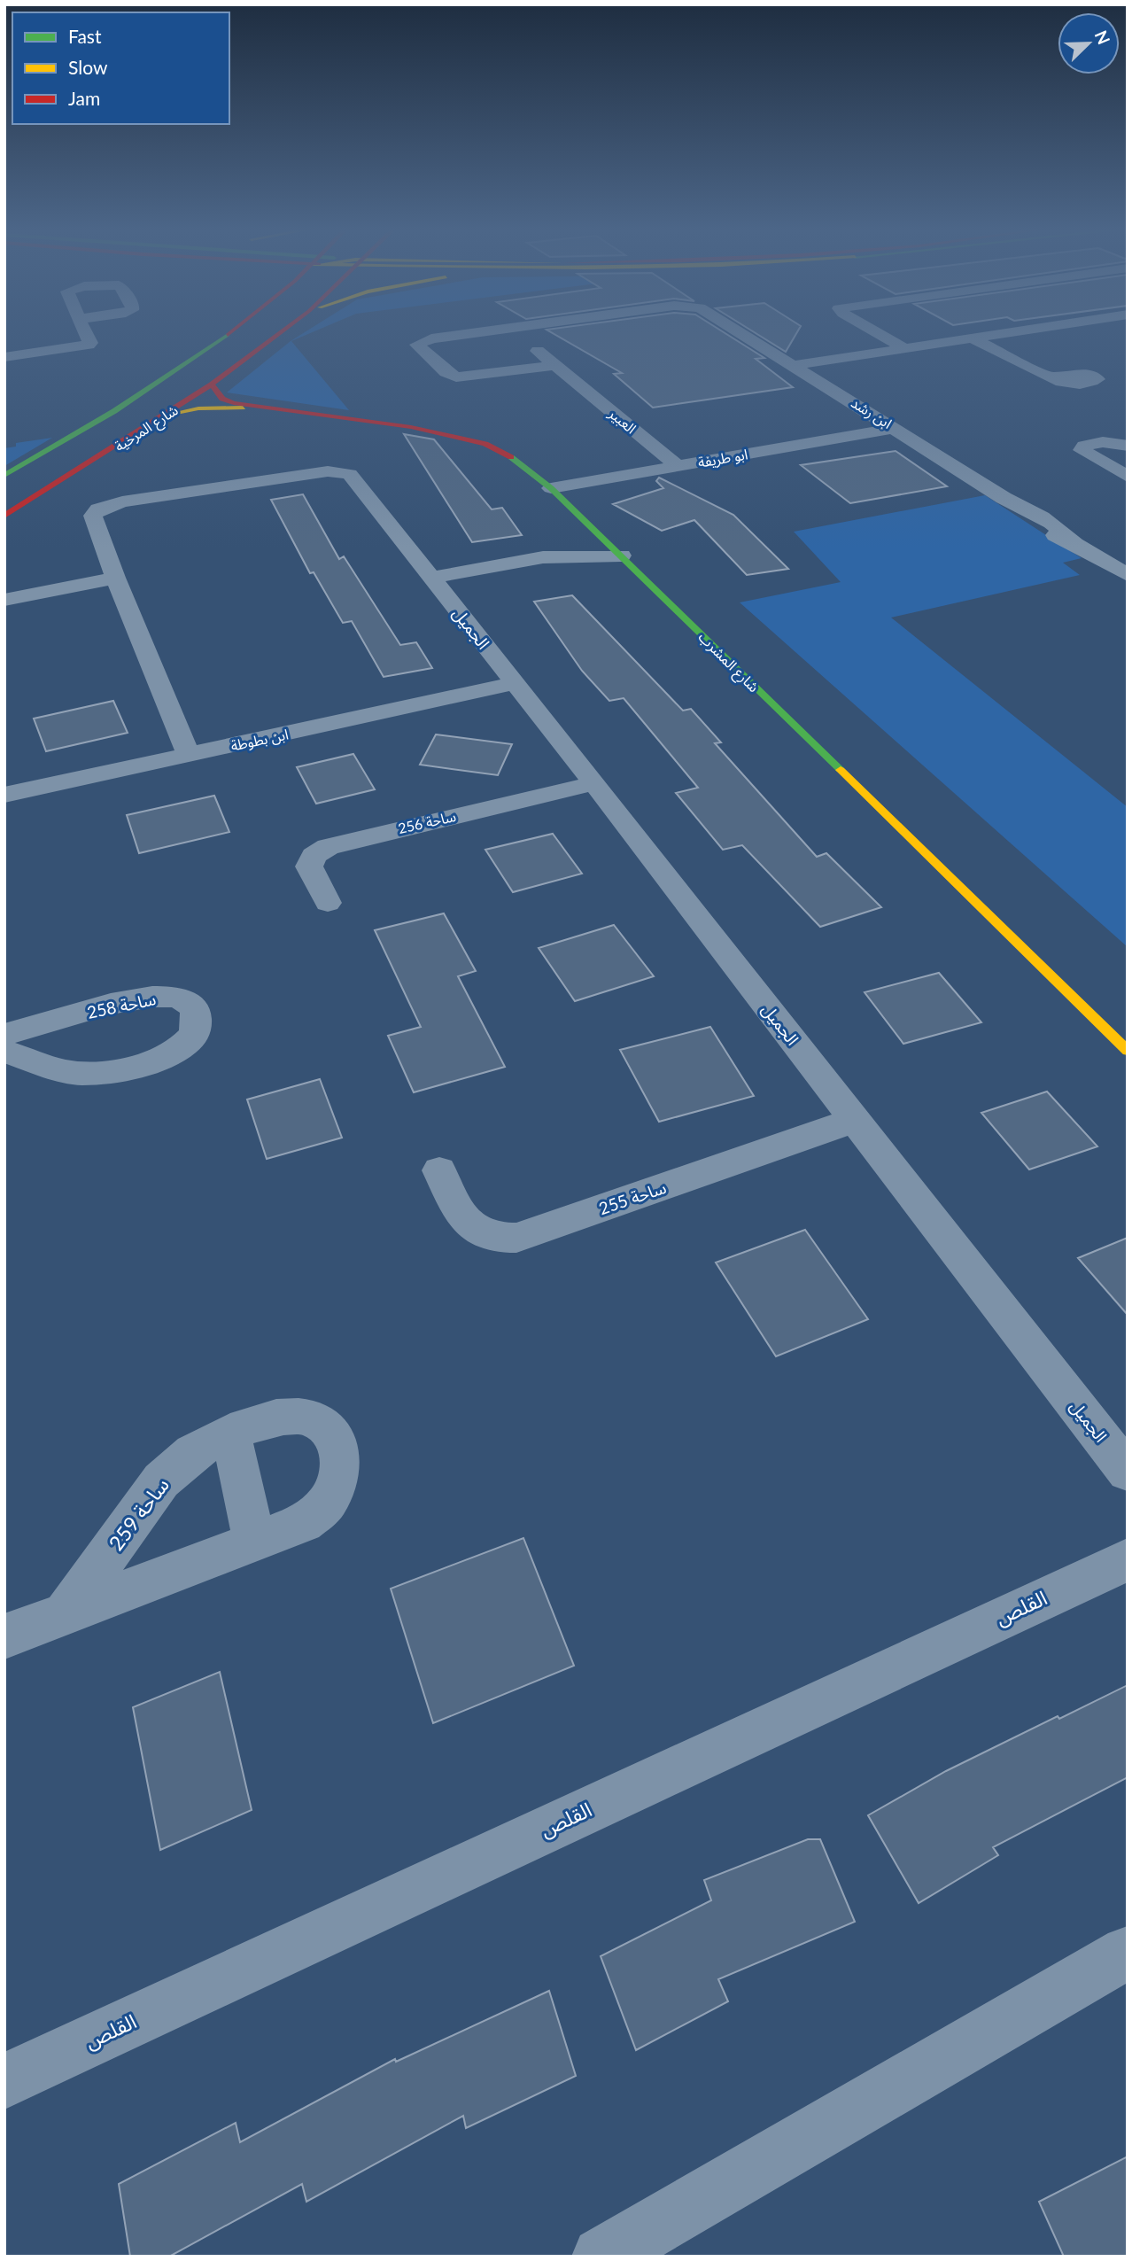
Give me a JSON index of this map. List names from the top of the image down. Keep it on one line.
{"streets":{"main road":["شارع المرخية","شارع المشرب"],"street":["ابن رشد","العبير","ابو طريفة","الجميل","ابن بطوطة","ساحة 256","ساحة 258","ساحة 255","ساحة 259","القلص"]},"crossings":[["ابن رشد","العبير"],["ابن رشد","ابو طريفة"],["العبير","ابو طريفة"],["شارع المرخية","شارع المشرب"],["ابو طريفة","شارع المشرب"],["الجميل","ابن بطوطة"],["الجميل","ساحة 256"],["الجميل","ساحة 255"]],"legend":["Fast","Slow","Jam"],"north":"top right"}
